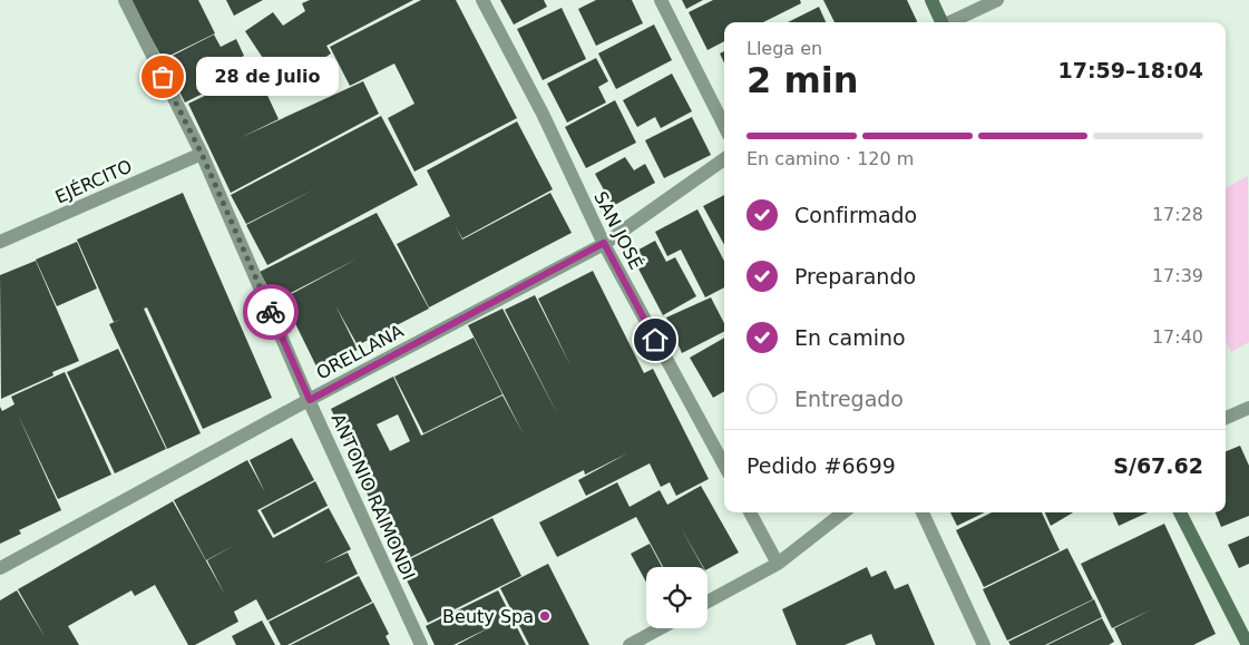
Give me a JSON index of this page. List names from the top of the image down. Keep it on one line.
{"streets":{"street":["EJÉRCITO","SAN JOSÉ","ORELLANA","ANTONIO RAIMONDI"]},"crossings":[["EJÉRCITO","ANTONIO RAIMONDI"],["SAN JOSÉ","ORELLANA"],["ORELLANA","ANTONIO RAIMONDI"]],"places":["28 de Julio","Beuty Spa"],"page":{"heading":["2 min","Llega en","17:59–18:04"],"panel":["Pedido #6699","S/67.62"],"bubble":"28 de Julio","bar":"En camino · 120 m","list":[["Confirmado","17:28"],["Preparando","17:39"],["En camino","17:40"],"Entregado"]}}
